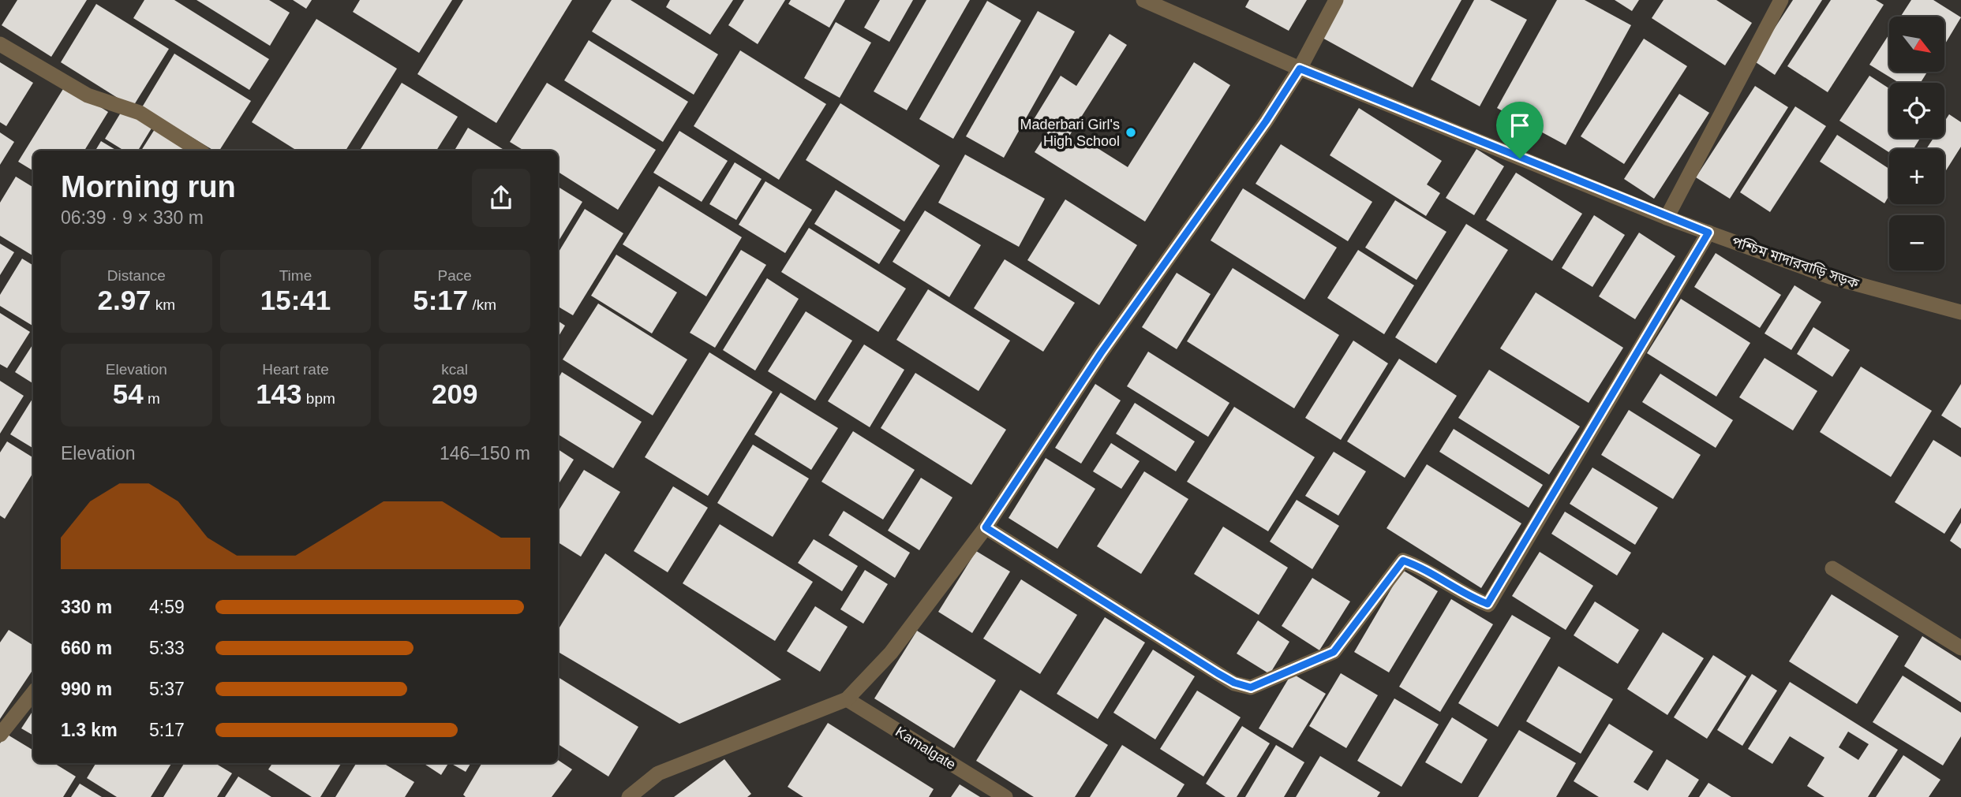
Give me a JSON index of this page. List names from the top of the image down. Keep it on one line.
{"streets":{"street":["পশ্চিম মাদারবাড়ি সড়ক","Kamalgate"]},"places":["Maderbari Girl's High School"],"north":"bottom right","page":{"map_buttons":["+","−"],"heading":["Morning run","06:39 · 9 × 330 m"],"stats":[["Distance","2.97 km"],["Time","15:41"],["Pace","5:17 /km"],["Elevation","54 m"],["Heart rate","143 bpm"],["kcal","209"]],"chart":["Elevation","146–150 m"],"list":[{"name":"330 m","note":"4:59"},{"name":"660 m","note":"5:33"},{"name":"990 m","note":"5:37"},{"name":"1.3 km","note":"5:17"}]}}
